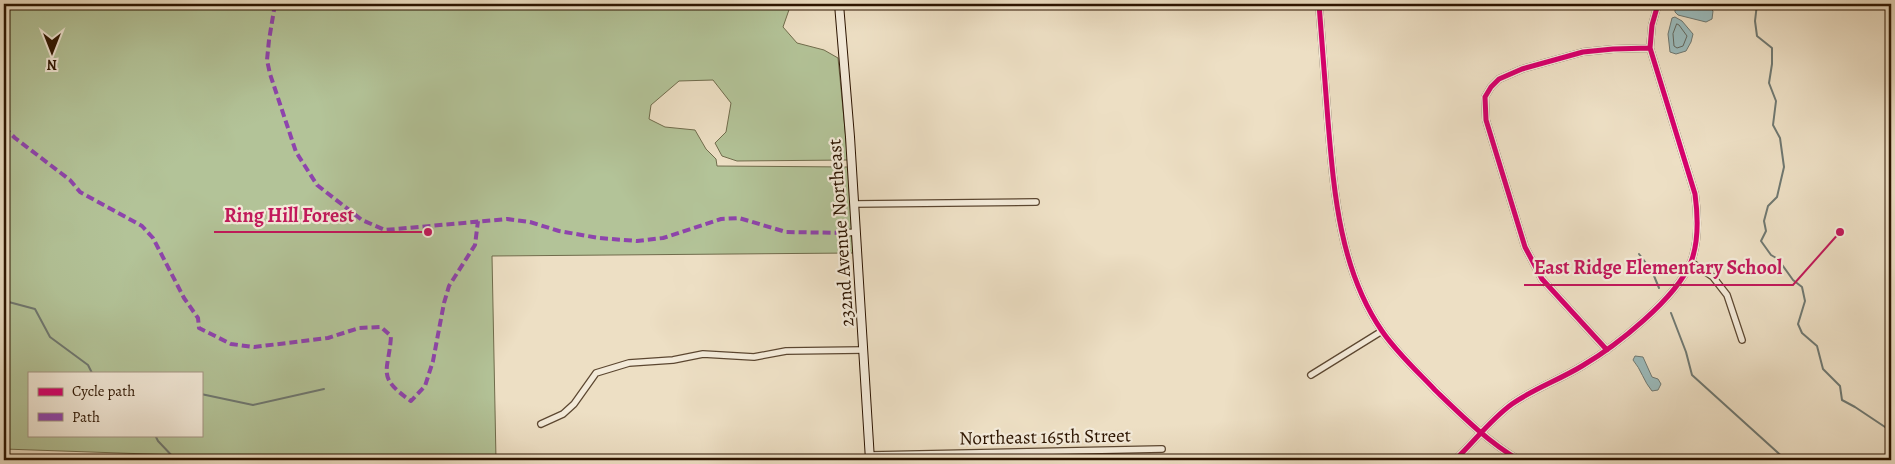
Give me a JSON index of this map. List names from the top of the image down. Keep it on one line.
{"streets":{"street":["232nd Avenue Northeast","Northeast 165th Street"]},"crossings":[["232nd Avenue Northeast","Northeast 165th Street"]],"places":["Ring Hill Forest","East Ridge Elementary School"],"legend":["Cycle path","Path"],"north":"bottom"}
